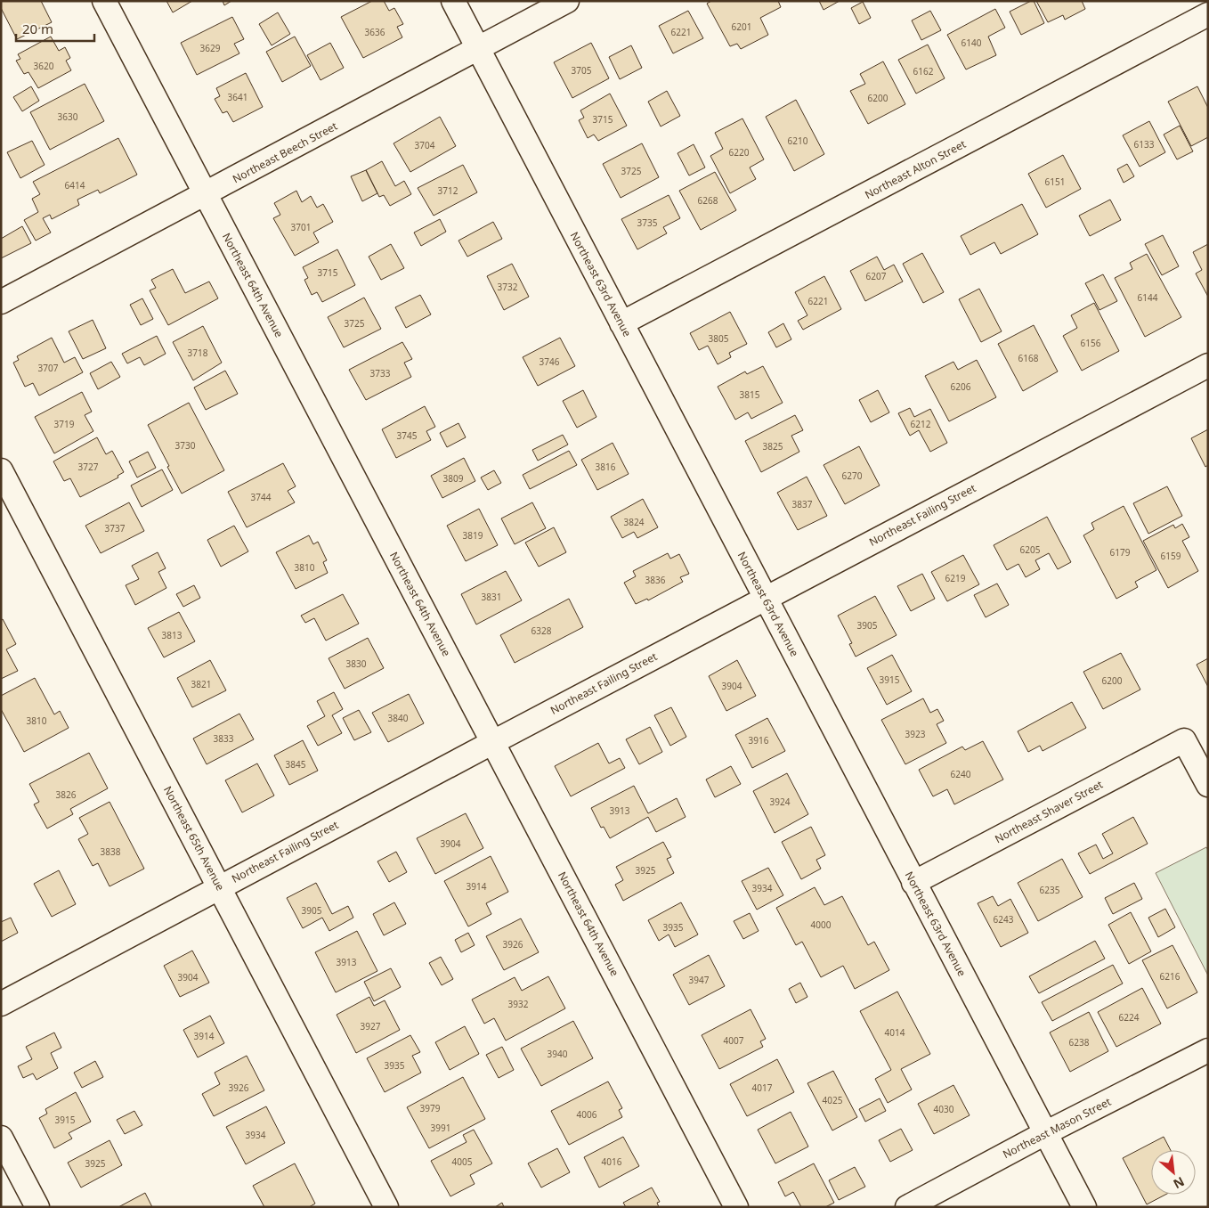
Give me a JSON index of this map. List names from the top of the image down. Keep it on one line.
{"streets":{"street":["Northeast Beech Street","Northeast Alton Street","Northeast 63rd Avenue","Northeast 64th Avenue","Northeast Failing Street","Northeast Shaver Street","Northeast 65th Avenue","Northeast Mason Street"]},"crossings":[["Northeast Beech Street","Northeast 63rd Avenue"],["Northeast Beech Street","Northeast 64th Avenue"],["Northeast Alton Street","Northeast 63rd Avenue"],["Northeast 63rd Avenue","Northeast Failing Street"],["Northeast 63rd Avenue","Northeast Shaver Street"],["Northeast 63rd Avenue","Northeast Mason Street"],["Northeast 64th Avenue","Northeast Failing Street"],["Northeast Failing Street","Northeast 65th Avenue"]],"house_numbers":["6201","3636","6221","6140","3629","3620","3705","6162","3641","6200","3630","3715","6210","6133","3704","6220","3725","6151","6414","3712","6268","3735","3701","3715","6207","3732","6144","6221","3725","3805","6156","3718","6168","3746","3707","3733","6206","3815","3719","6212","3745","3730","3825","3727","3816","6270","3809","3744","3837","3824","3737","3819","6205","6179","6159","3810","6219","3836","3831","3905","6328","3813","3830","3915","6200","3821","3904","3840","3810","3923","3833","3916","3845","6240","3826","3924","3913","3904","3838","3925","3914","3934","6235","3905","6243","4000","3935","3926","3913","6216","3904","3947","3932","6224","3927","4014","3914","4007","6238","3940","3935","3926","4017","4025","3979","4030","4006","3915","3991","3934","4005","4016","3925"],"scale_bar":"20 m","north":"bottom right"}
